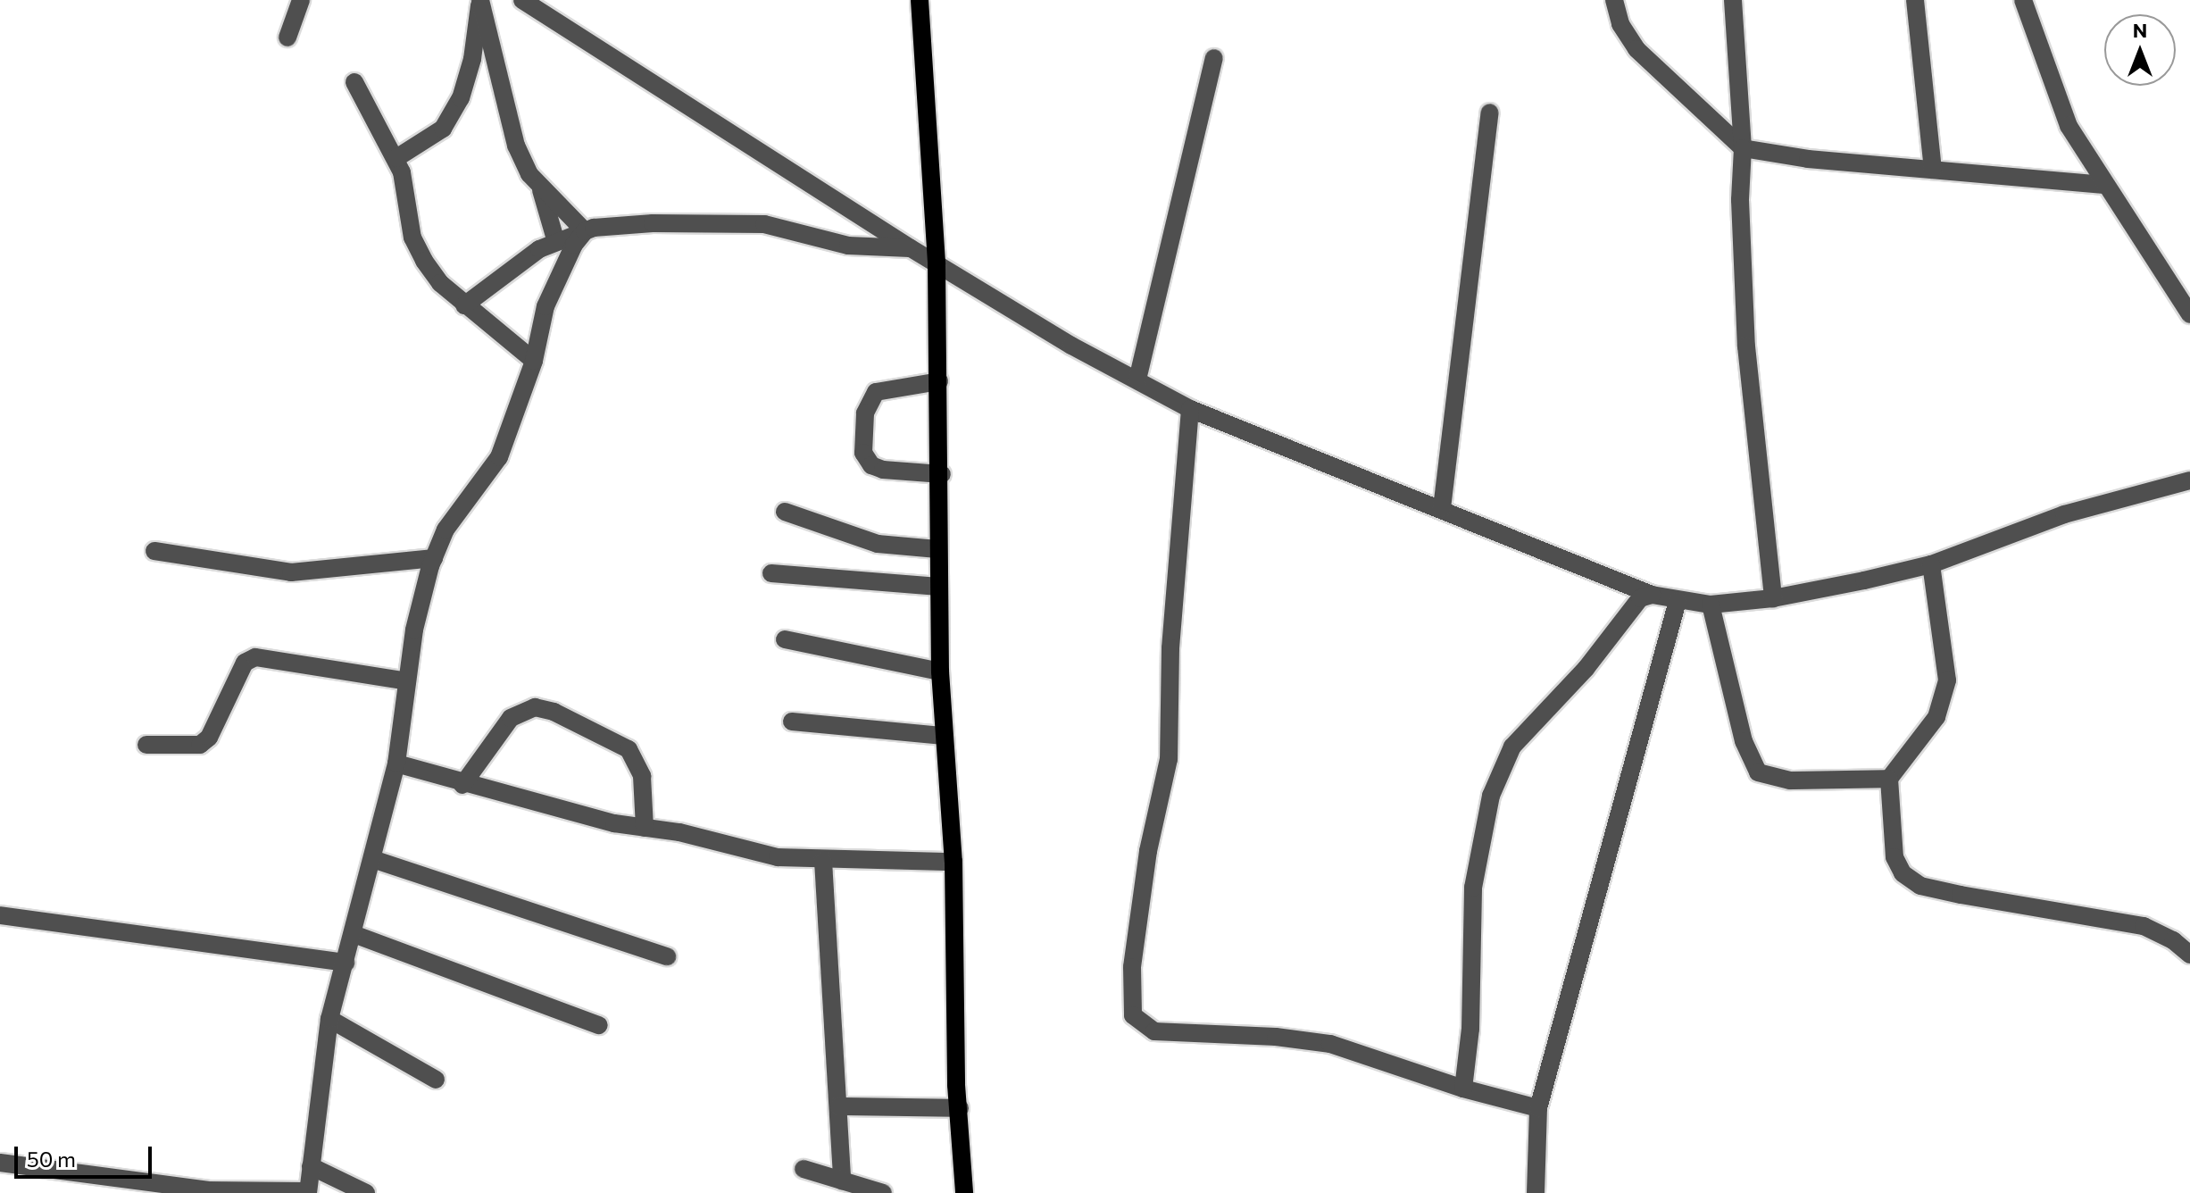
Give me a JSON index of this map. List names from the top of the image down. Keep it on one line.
{"scale_bar":"50 m","north":"top"}
